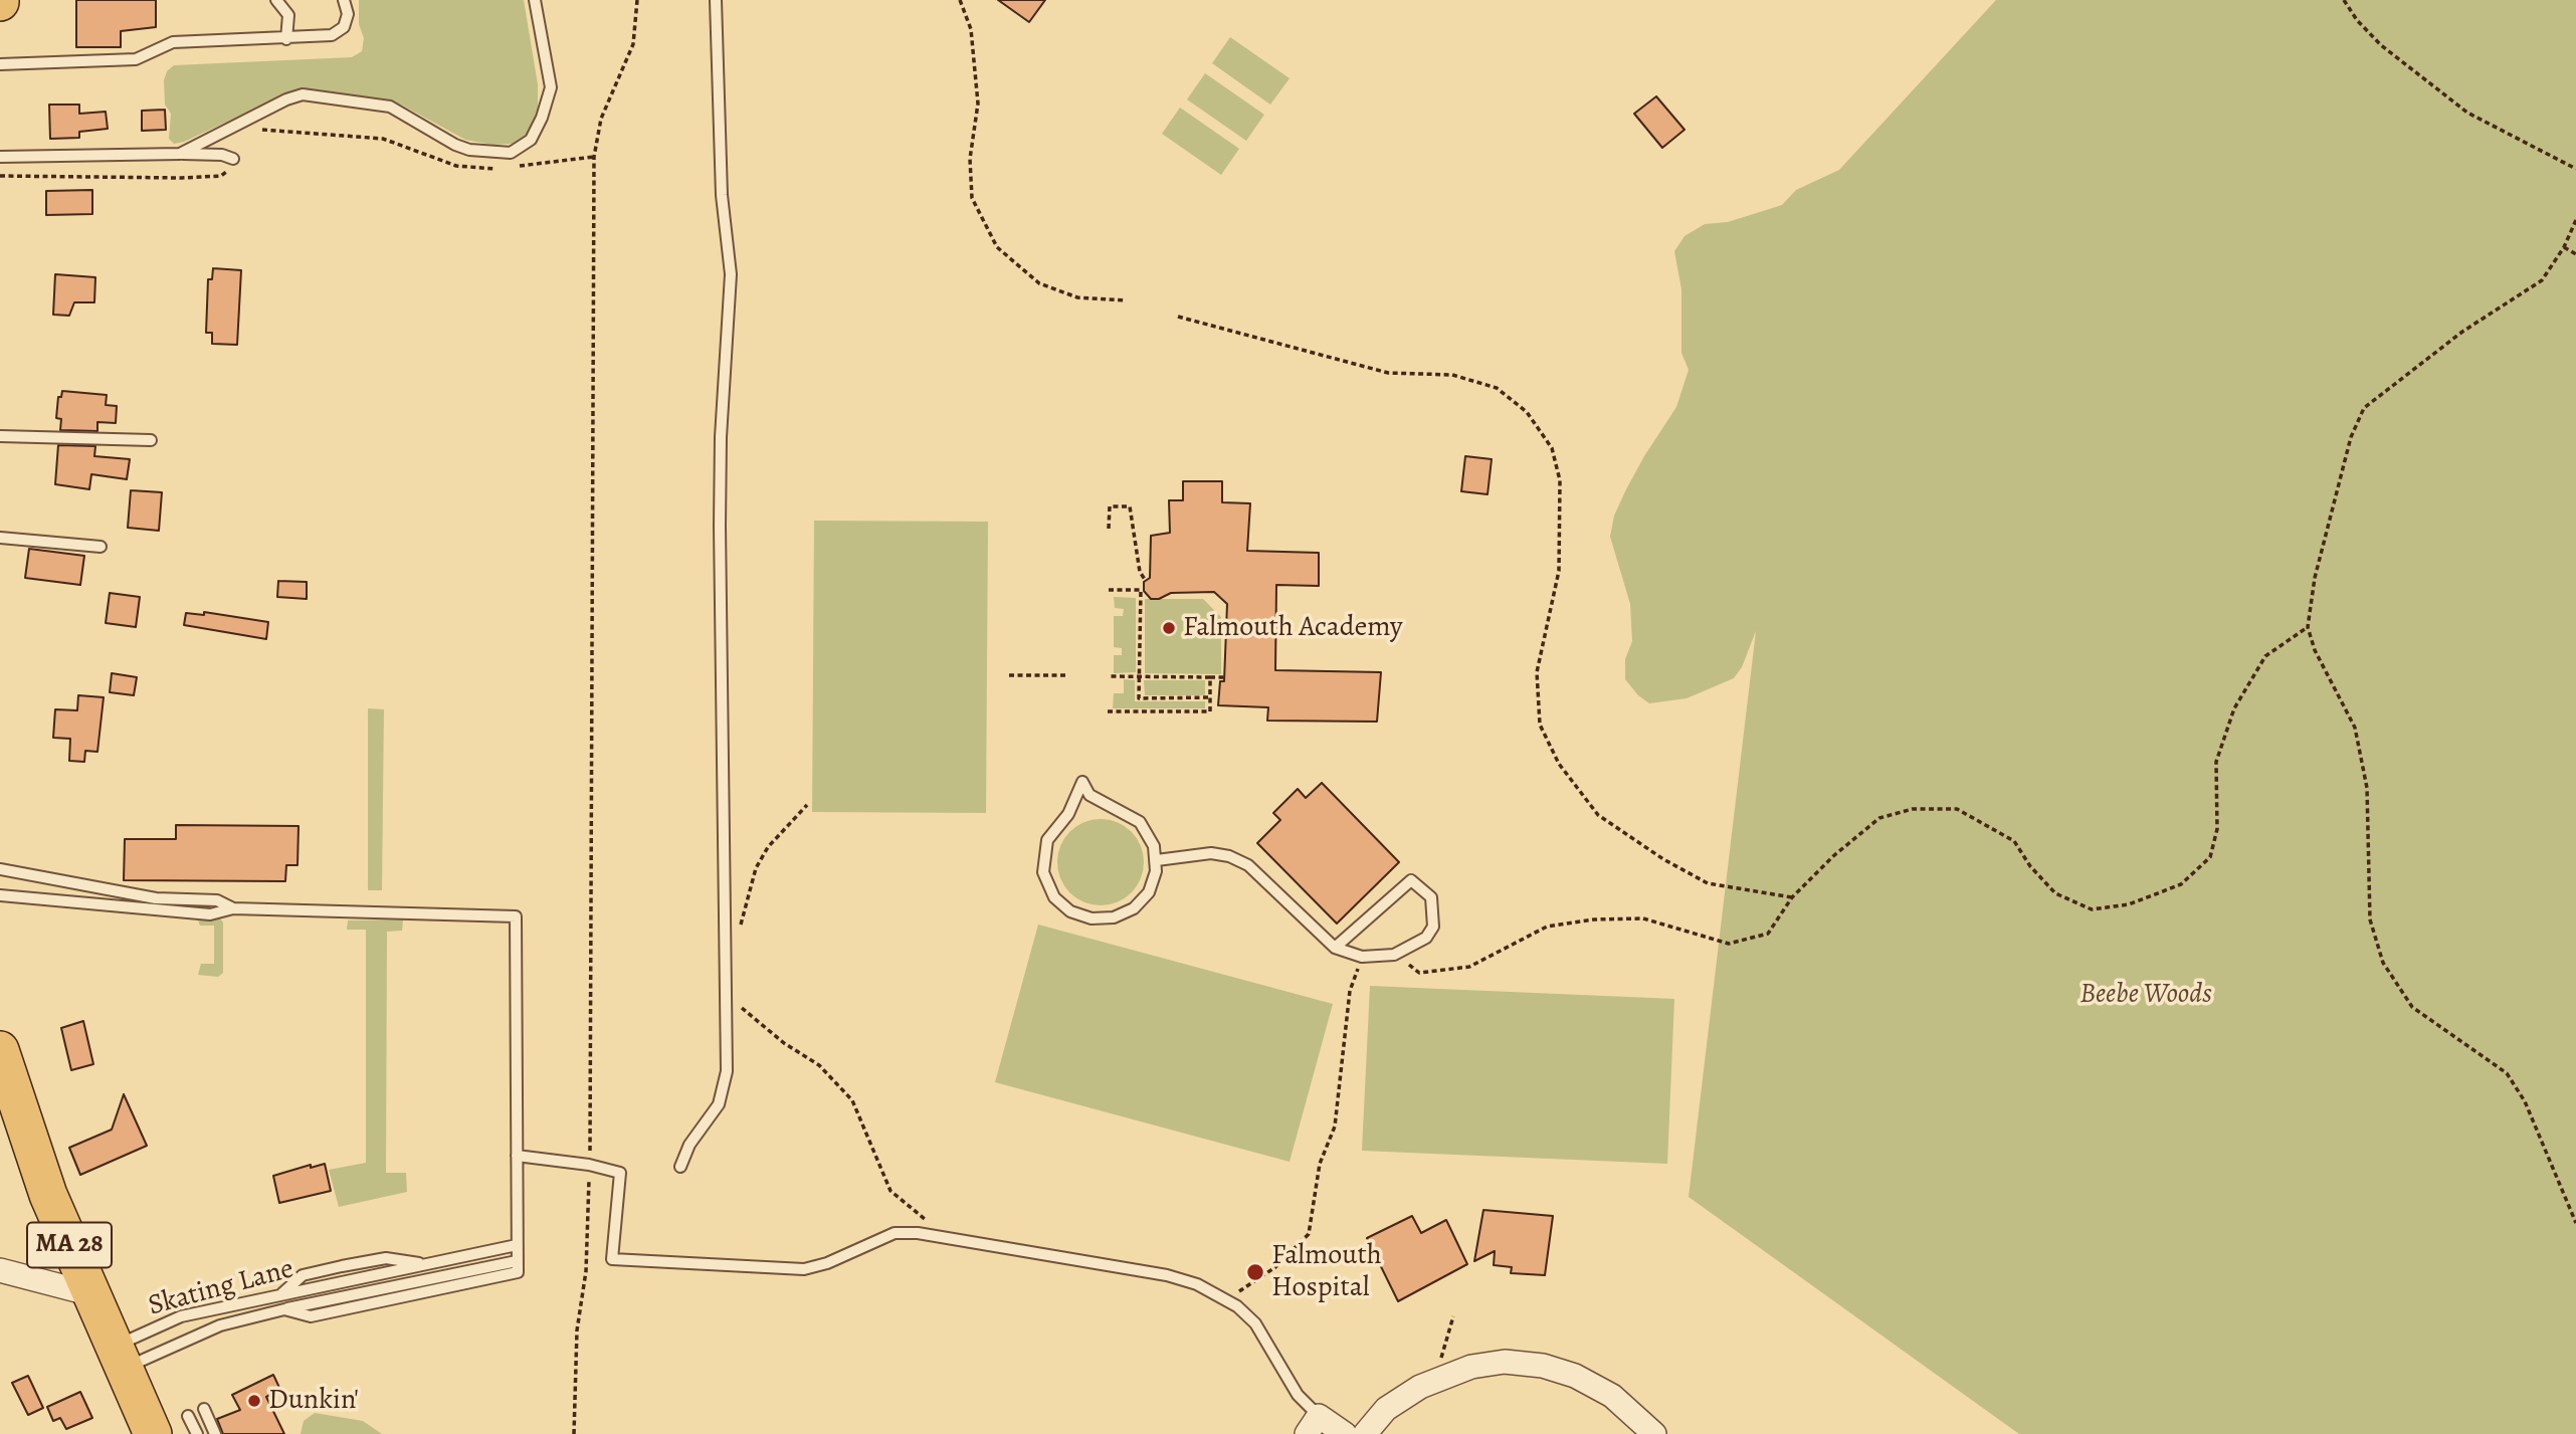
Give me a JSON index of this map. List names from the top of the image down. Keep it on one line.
{"streets":{"highway":["MA 28"],"lane":["Skating Lane"]},"crossings":[["MA 28","Skating Lane"]],"parks":["Beebe Woods"],"places":["Falmouth Academy","Falmouth Hospital","Dunkin'"]}
